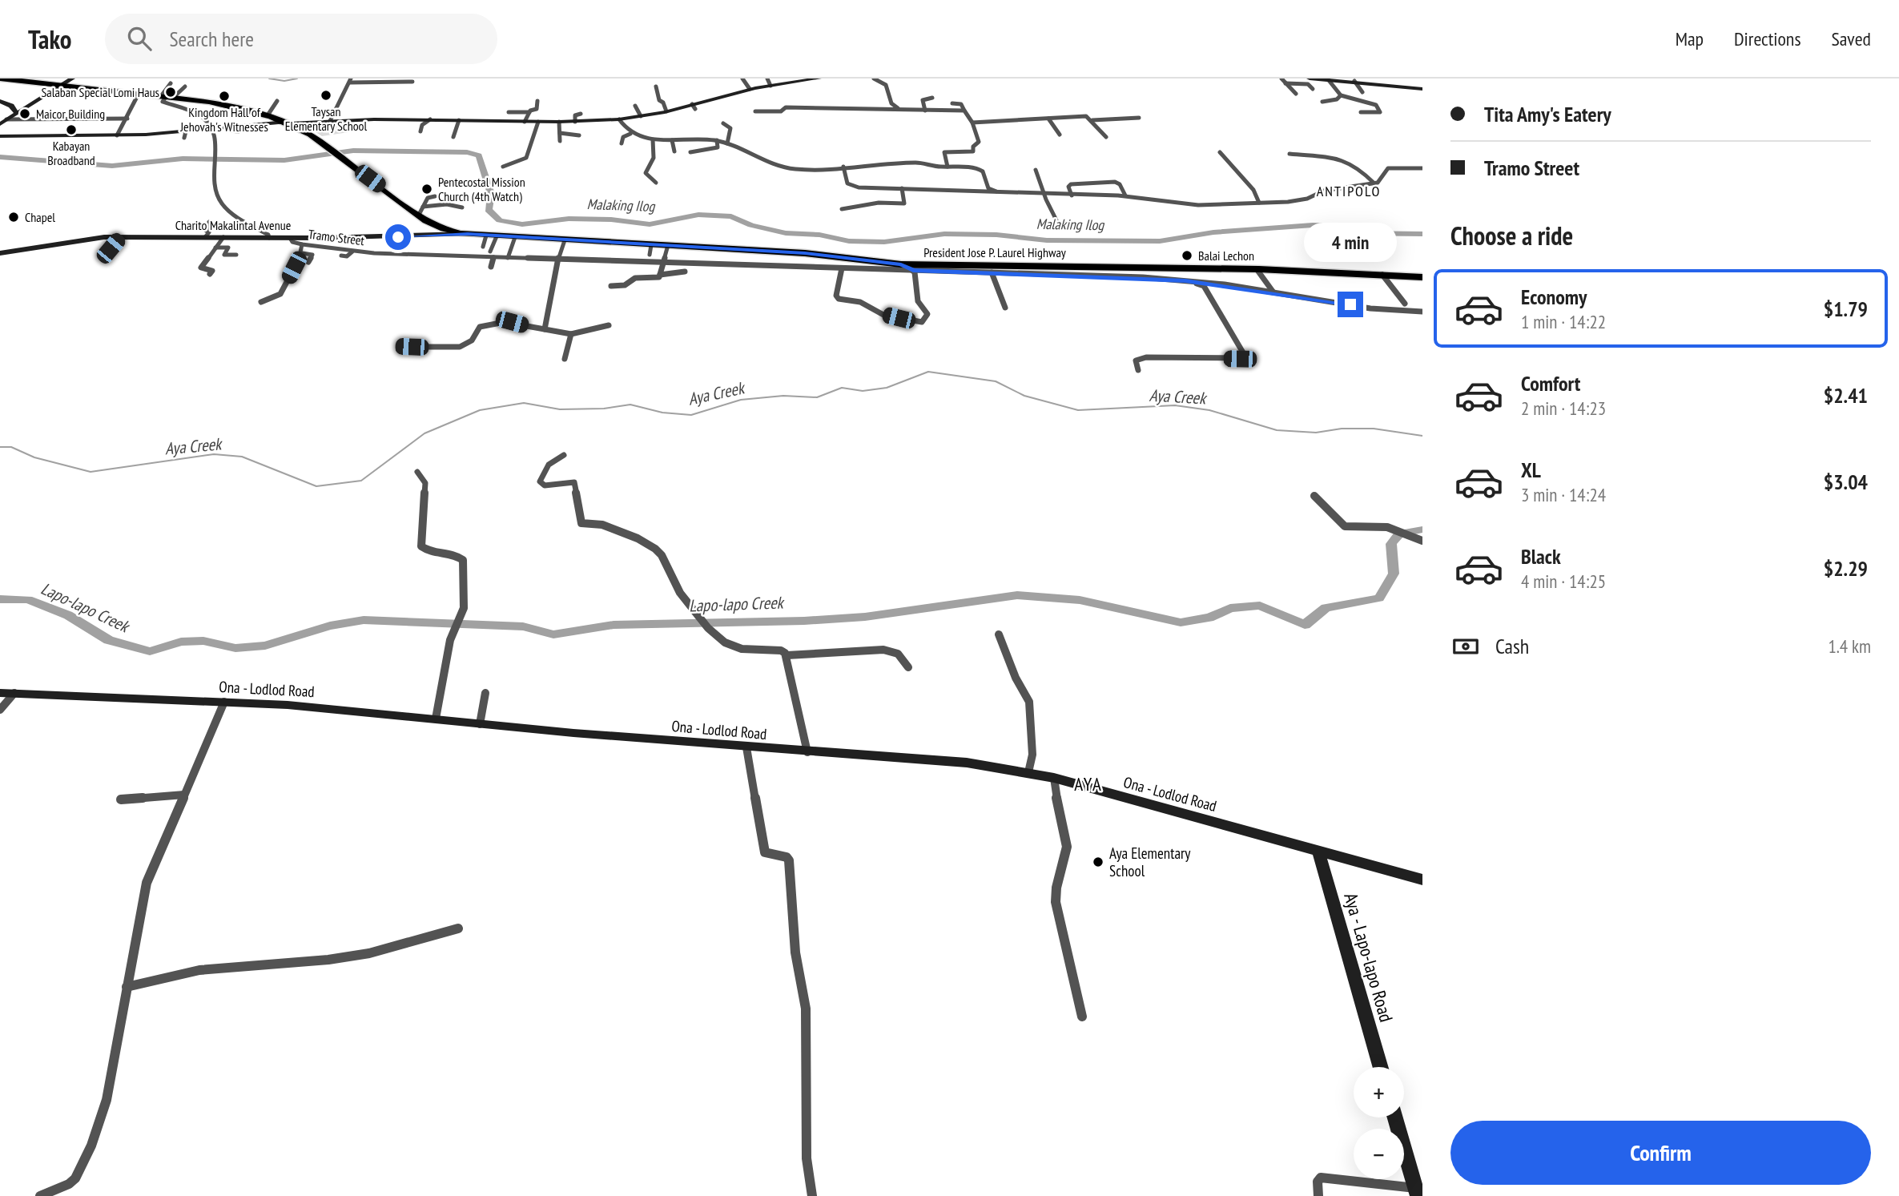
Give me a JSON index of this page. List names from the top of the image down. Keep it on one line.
{"streets":{"highway":["President Jose P. Laurel Highway"],"main road":["Charito Makalintal Avenue","Ona - Lodlod Road","Aya - Lapo-lapo Road"],"street":["Tramo Street"]},"crossings":[["Charito Makalintal Avenue","Tramo Street"],["Charito Makalintal Avenue","President Jose P. Laurel Highway"],["Ona - Lodlod Road","Aya - Lapo-lapo Road"]],"districts":["ANTIPOLO","AYA"],"water":["Malaking Ilog","Aya Creek","Lapo-lapo Creek"],"places":["Salaban Special Lomi Haus","Taysan Elementary School","Kingdom Hall of Jehovah's Witnesses","Maicor Building","Kabayan Broadband","Pentecostal Mission Church (4th Watch)","Chapel","Balai Lechon","Aya Elementary School"],"page":{"header":"Tako","search":"Search here","nav":["Map","Directions","Saved"],"banner":["Tita Amy's Eatery","Tramo Street"],"heading":"Choose a ride","bubble":"4 min","list":[{"name":"Economy","note":"1 min · 14:22","value":"$1.79"},{"name":"Comfort","note":"2 min · 14:23","value":"$2.41"},{"name":"XL","note":"3 min · 14:24","value":"$3.04"},{"name":"Black","note":"4 min · 14:25","value":"$2.29"}],"pay":["Cash","1.4 km"],"map_buttons":["+","−"],"buttons":"Confirm"}}
